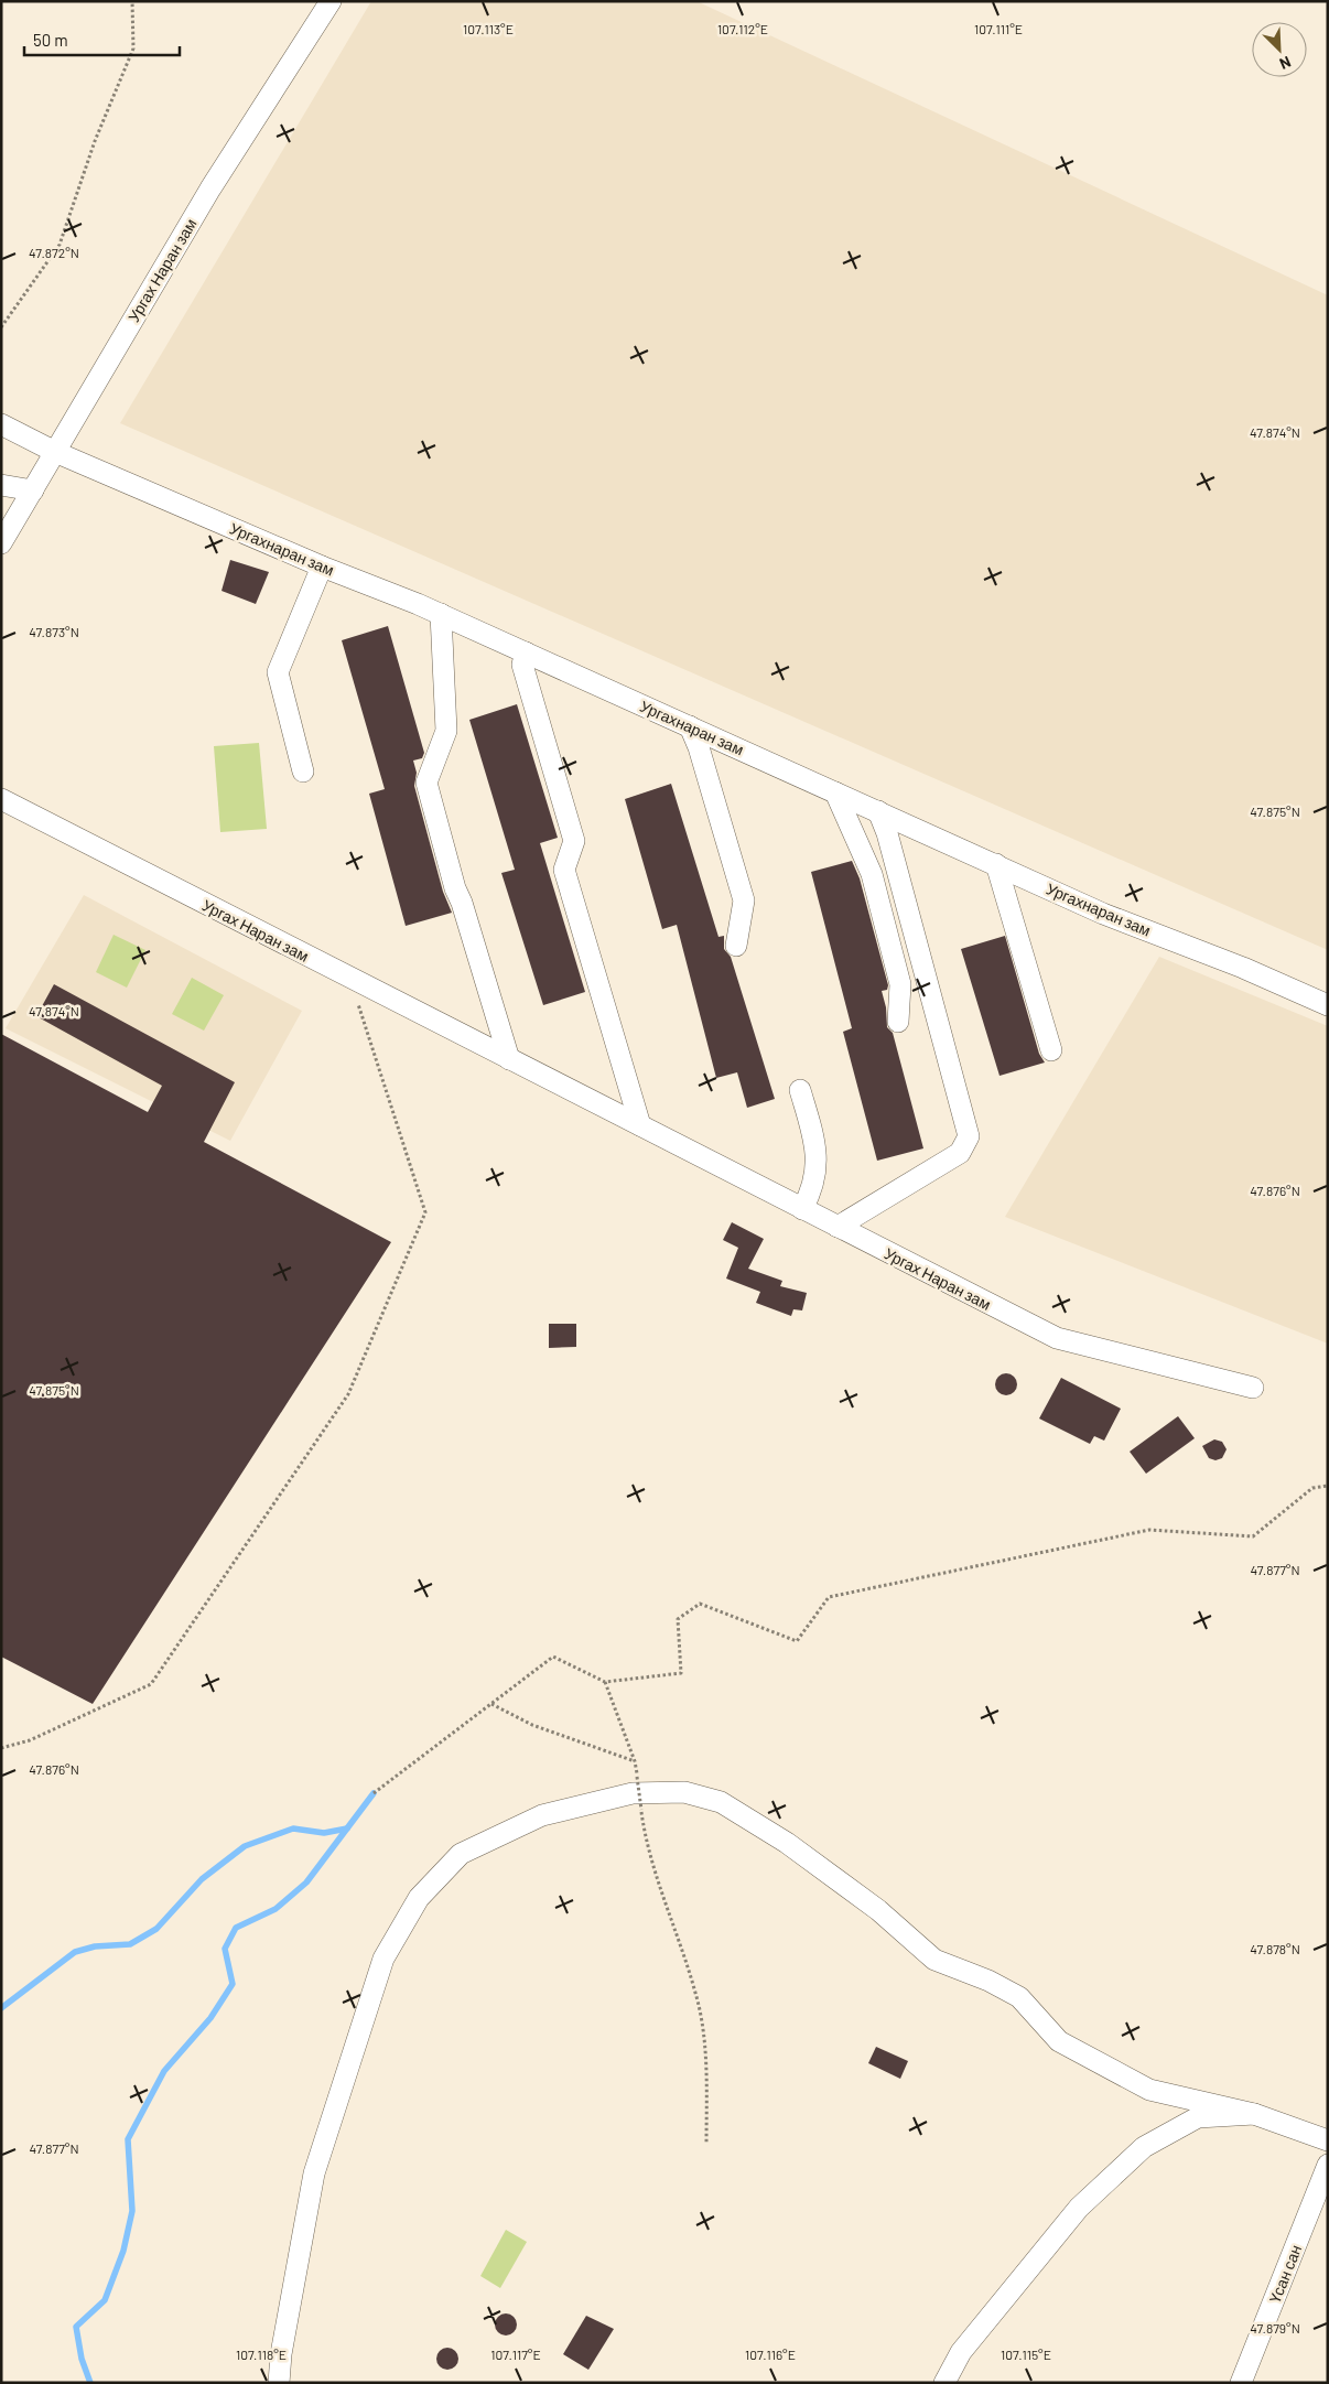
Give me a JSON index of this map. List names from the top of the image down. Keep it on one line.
{"streets":{"street":["Ургах Наран зам","Ургахнаран зам","Үсан сан"]},"crossings":[["Ургах Наран зам","Ургахнаран зам"]],"scale_bar":"50 m","north":"bottom right","coordinates":["107.113°E","107.112°E","107.111°E","47.872°N","47.874°N","47.873°N","47.875°N","47.876°N","47.877°N","47.878°N","47.879°N","107.118°E","107.117°E","107.116°E","107.115°E"]}
